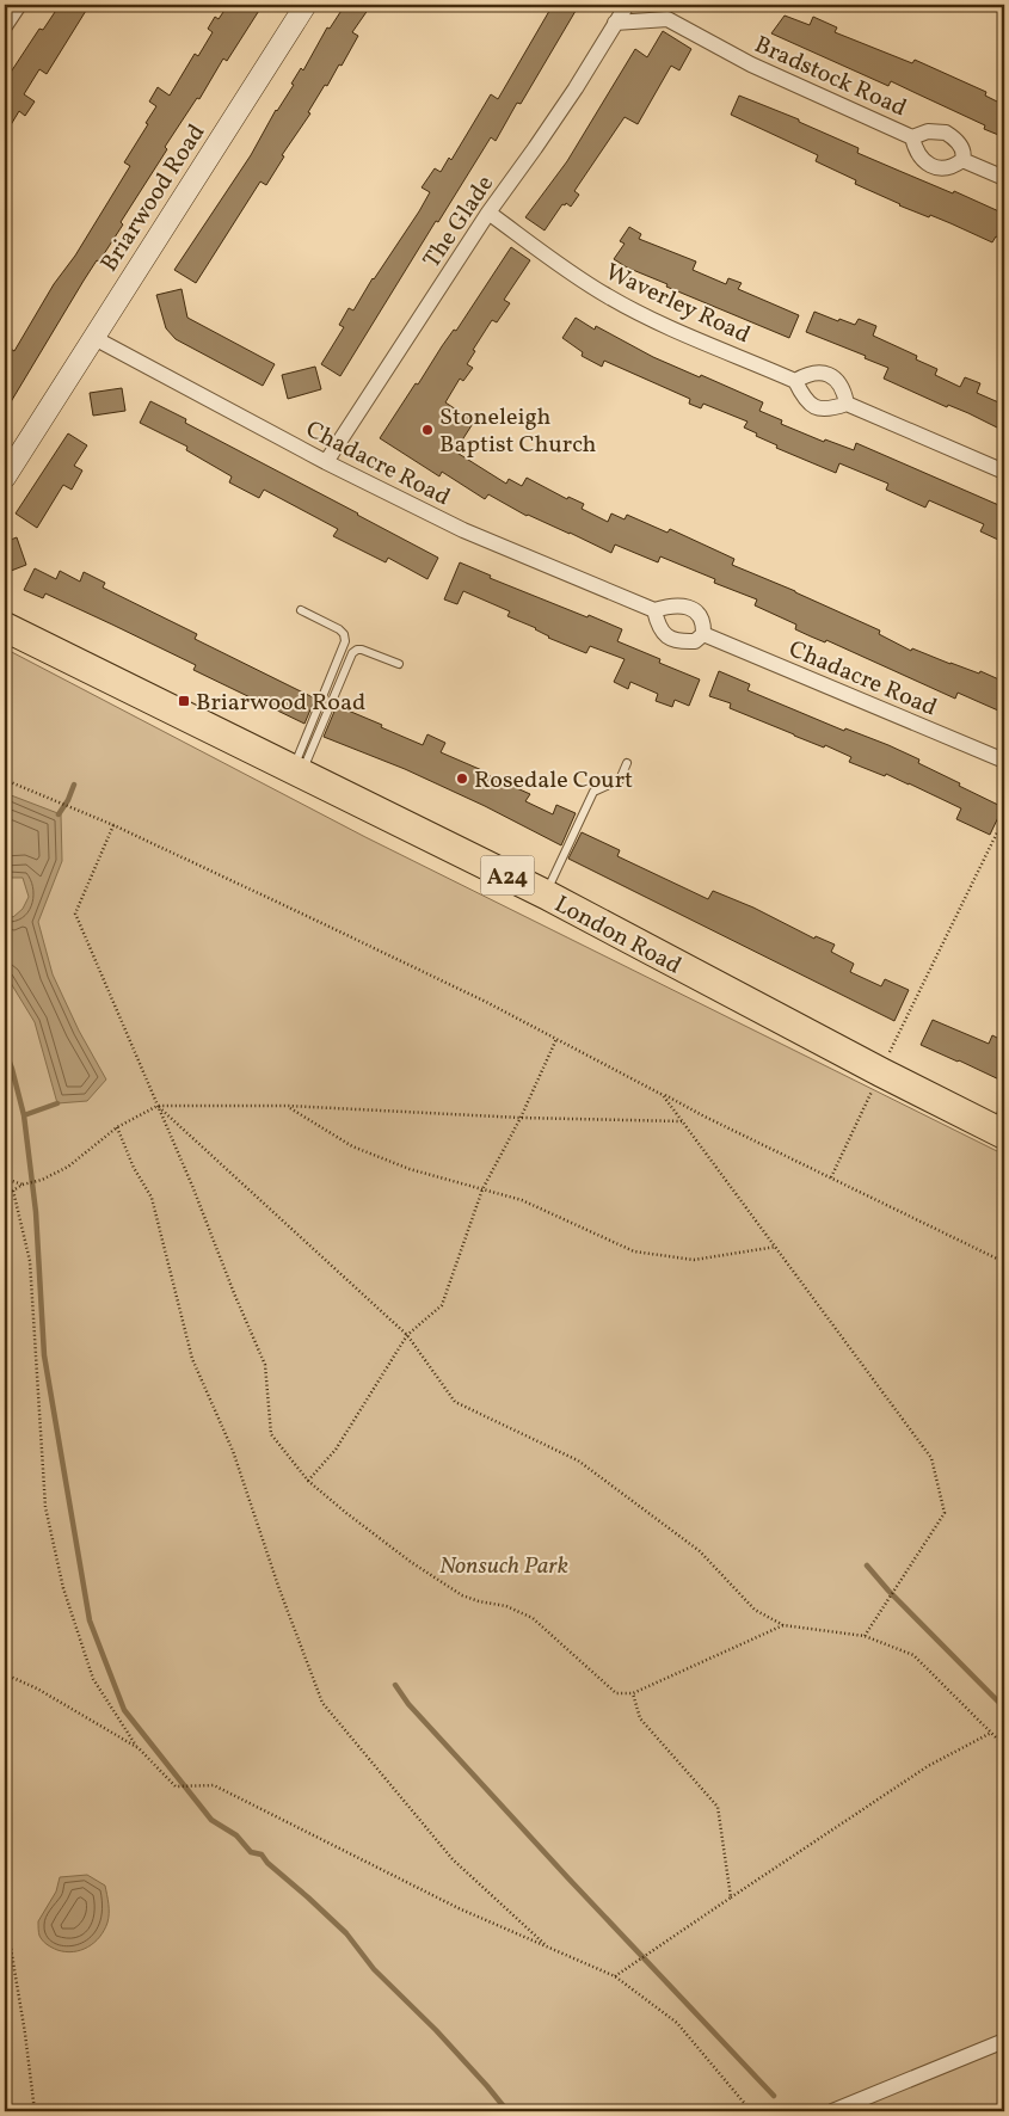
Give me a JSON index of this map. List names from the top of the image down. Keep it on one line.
{"streets":{"highway":["A24","London Road"],"street":["Bradstock Road","Briarwood Road","The Glade","Waverley Road","Chadacre Road"]},"crossings":[["Briarwood Road","Chadacre Road"],["The Glade","Waverley Road"],["The Glade","Chadacre Road"]],"parks":["Nonsuch Park"],"places":{"other":["Stoneleigh Baptist Church","Rosedale Court"],"transit":["Briarwood Road"]}}
